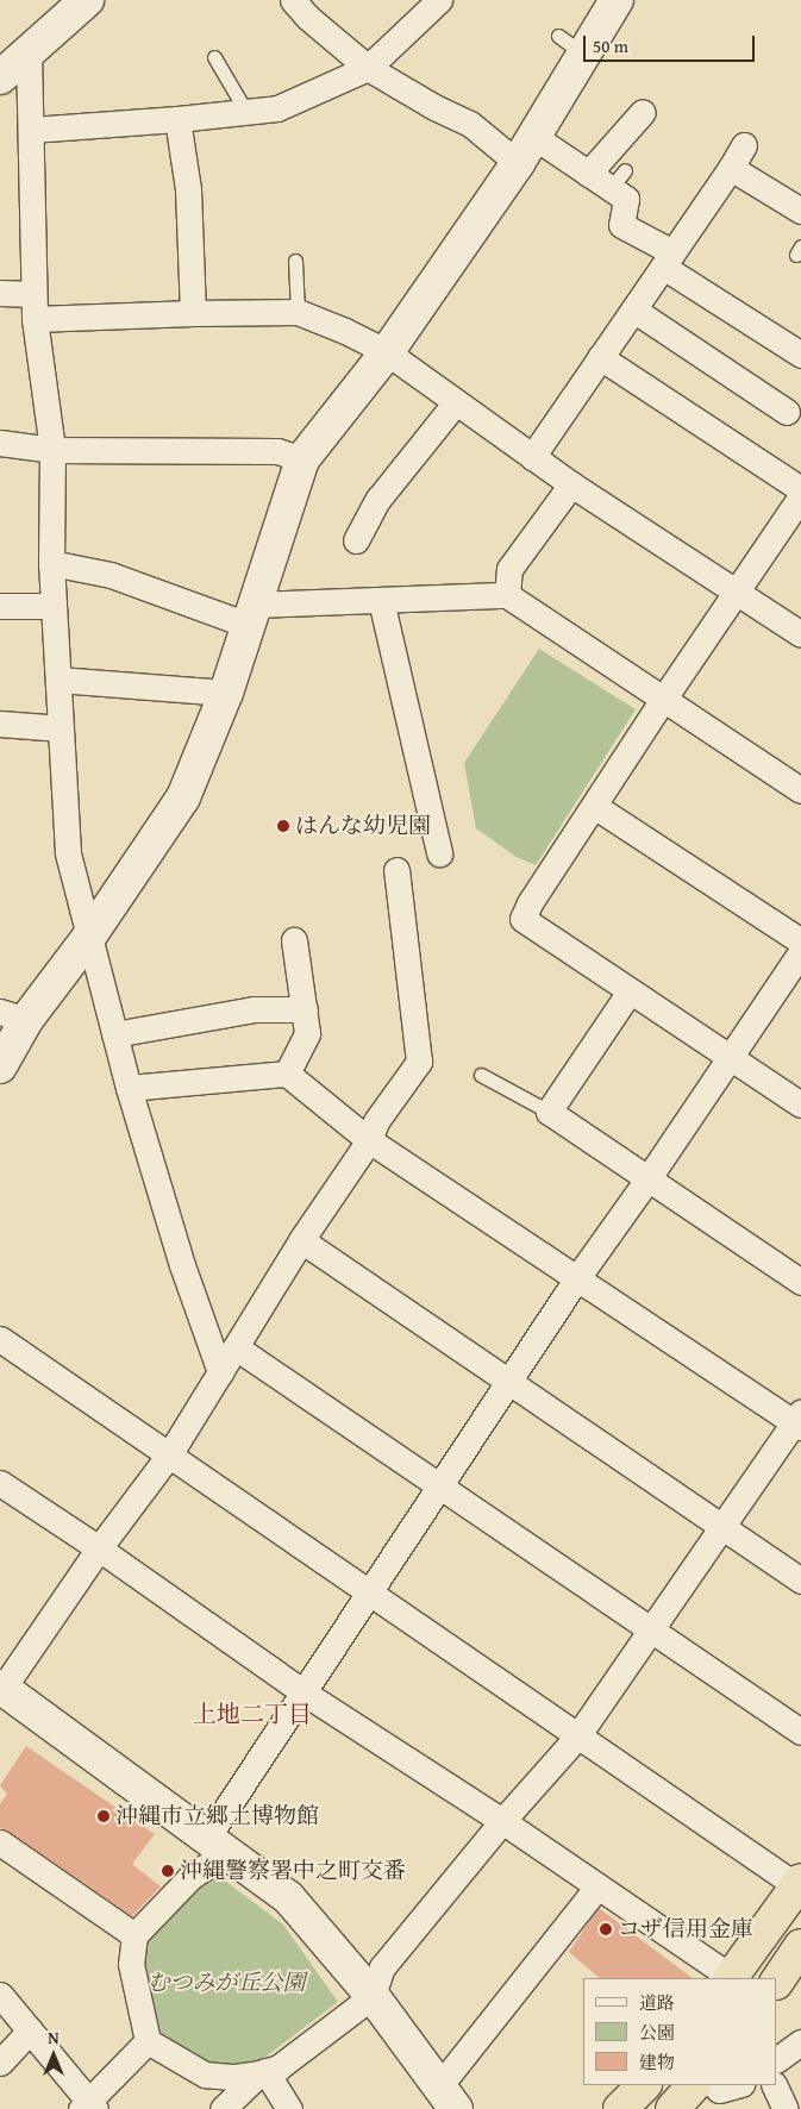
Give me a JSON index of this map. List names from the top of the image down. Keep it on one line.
{"districts":["上地二丁目"],"parks":["むつみが丘公園"],"places":["はんな幼児園","沖縄市立郷土博物館","沖縄警察署中之町交番","コザ信用金庫"],"legend":["道路","公園","建物"],"scale_bar":"50 m","north":"top"}
